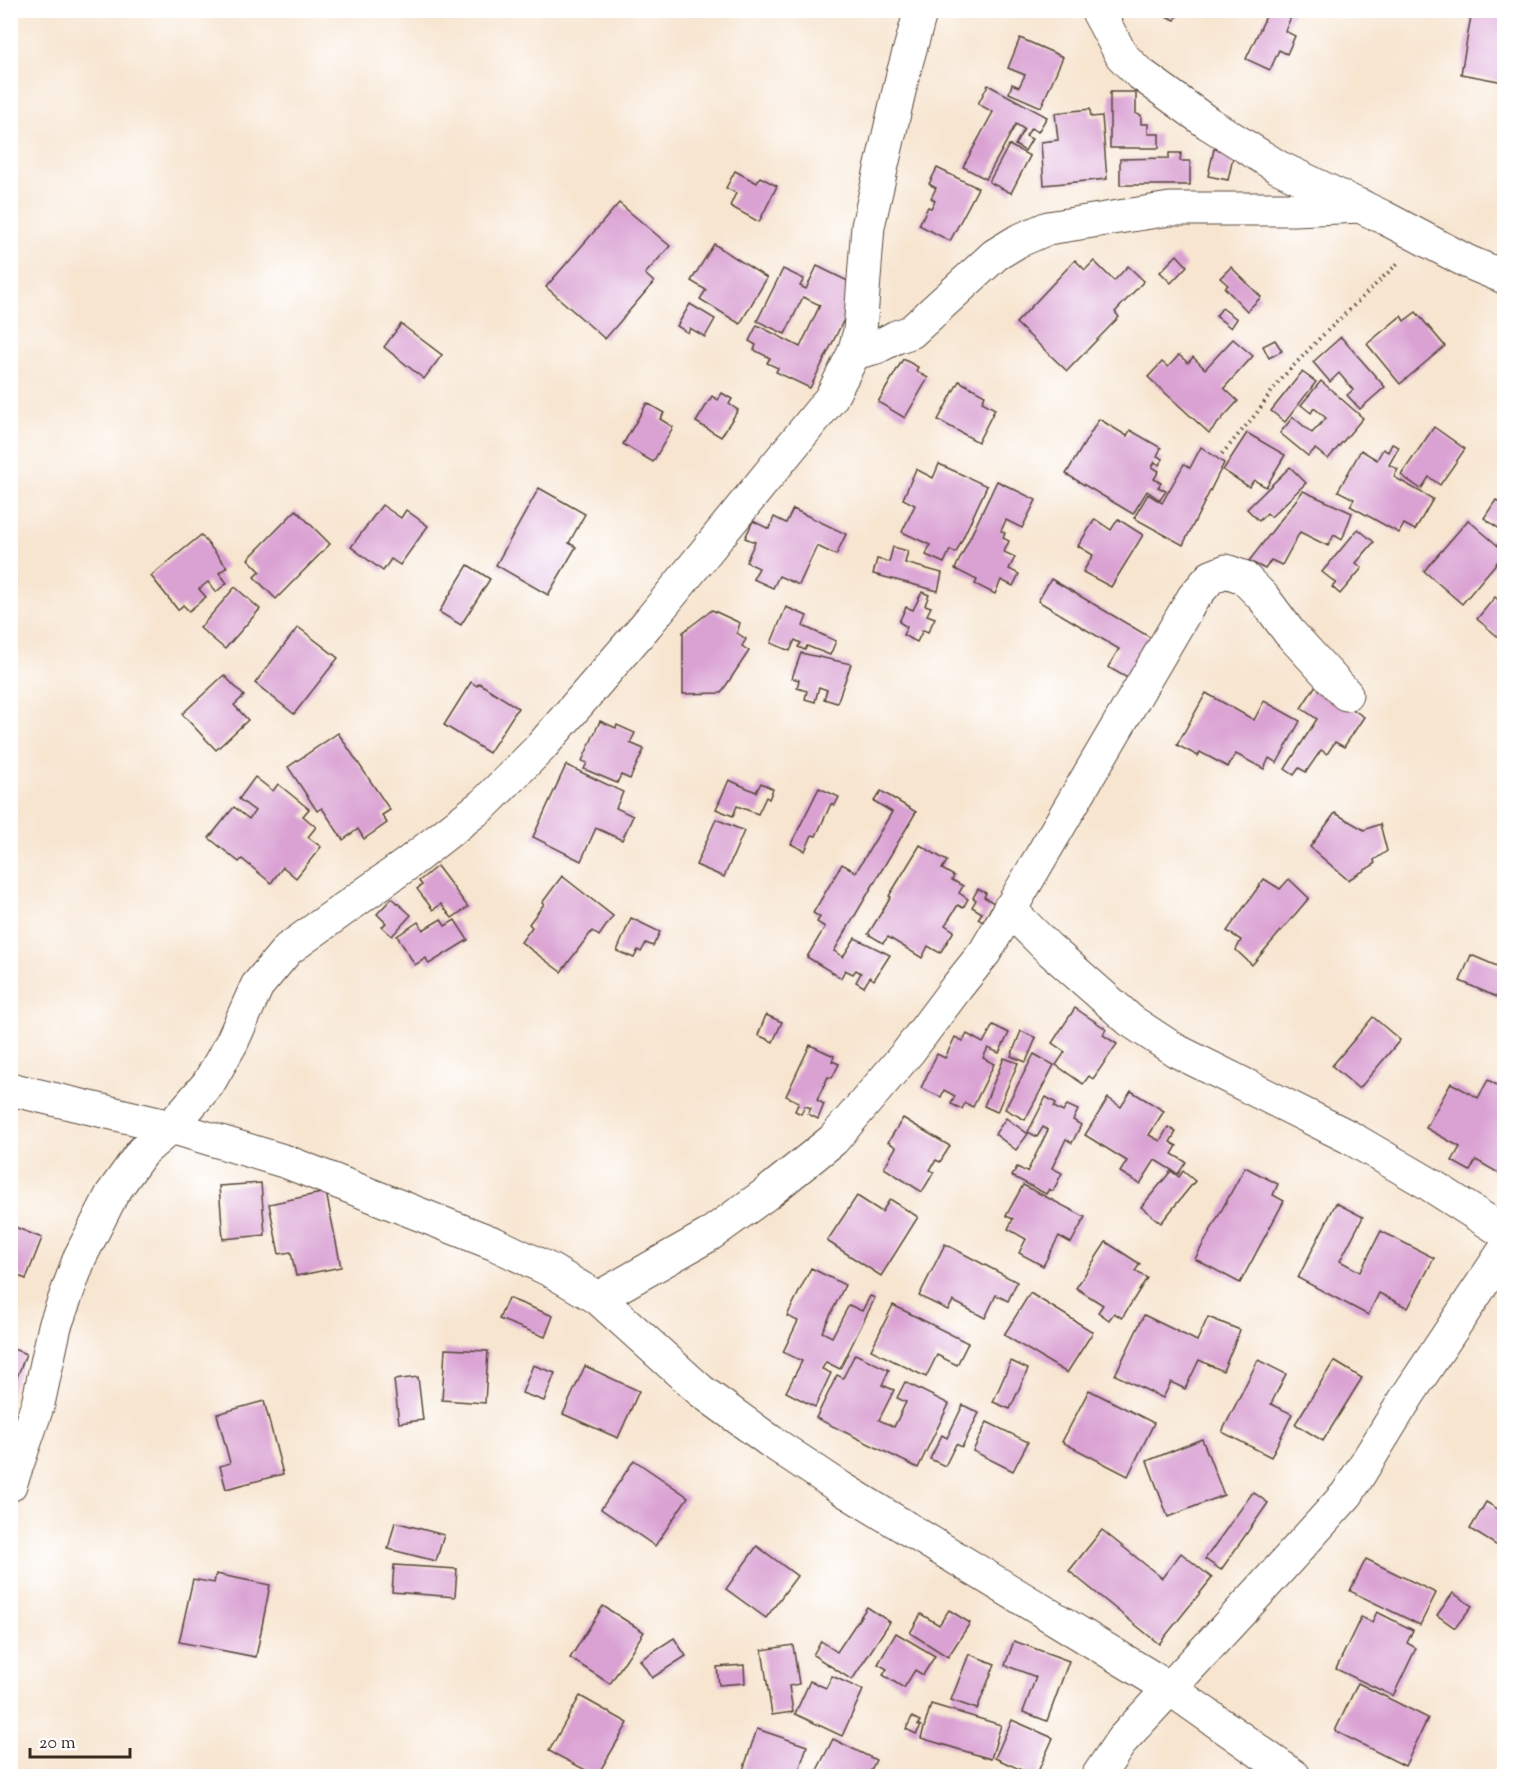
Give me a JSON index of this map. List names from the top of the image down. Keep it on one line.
{"scale_bar":"20 m"}
